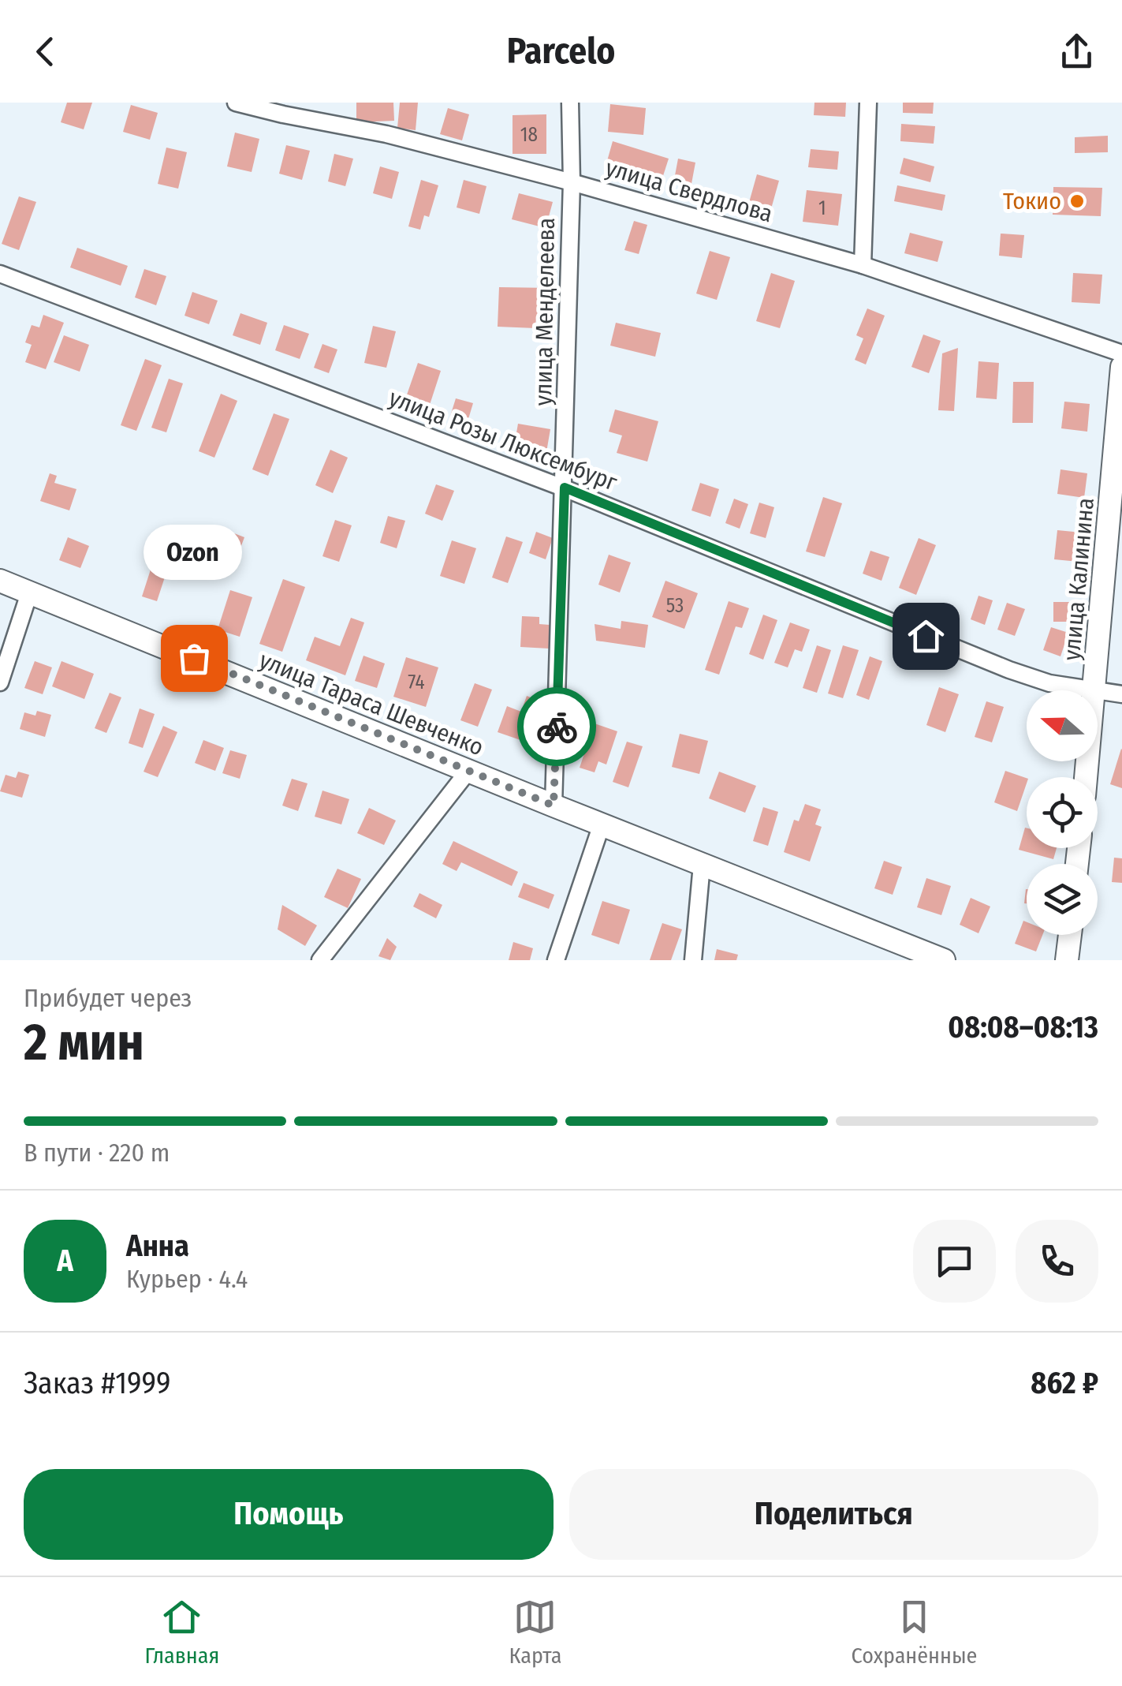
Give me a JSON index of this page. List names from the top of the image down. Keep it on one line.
{"streets":{"street":["улица Свердлова","улица Менделеева","улица Розы Люксембург","улица Калинина","улица Тараса Шевченко"]},"crossings":[["улица Свердлова","улица Менделеева"],["улица Менделеева","улица Розы Люксембург"],["улица Менделеева","улица Тараса Шевченко"],["улица Розы Люксембург","улица Калинина"]],"places":["Токио","Ozon"],"house_numbers":["18","1","53","74"],"north":"left","page":{"header":"Parcelo","bubble":"Ozon","heading":["2 мин","Прибудет через","08:08–08:13"],"panel":["Анна","Курьер · 4.4","Заказ #1999","862 ₽"],"bar":"В пути · 220 m","round":"А","buttons":["Помощь","Поделиться"],"tabs":["Главная","Карта","Сохранённые"]}}
